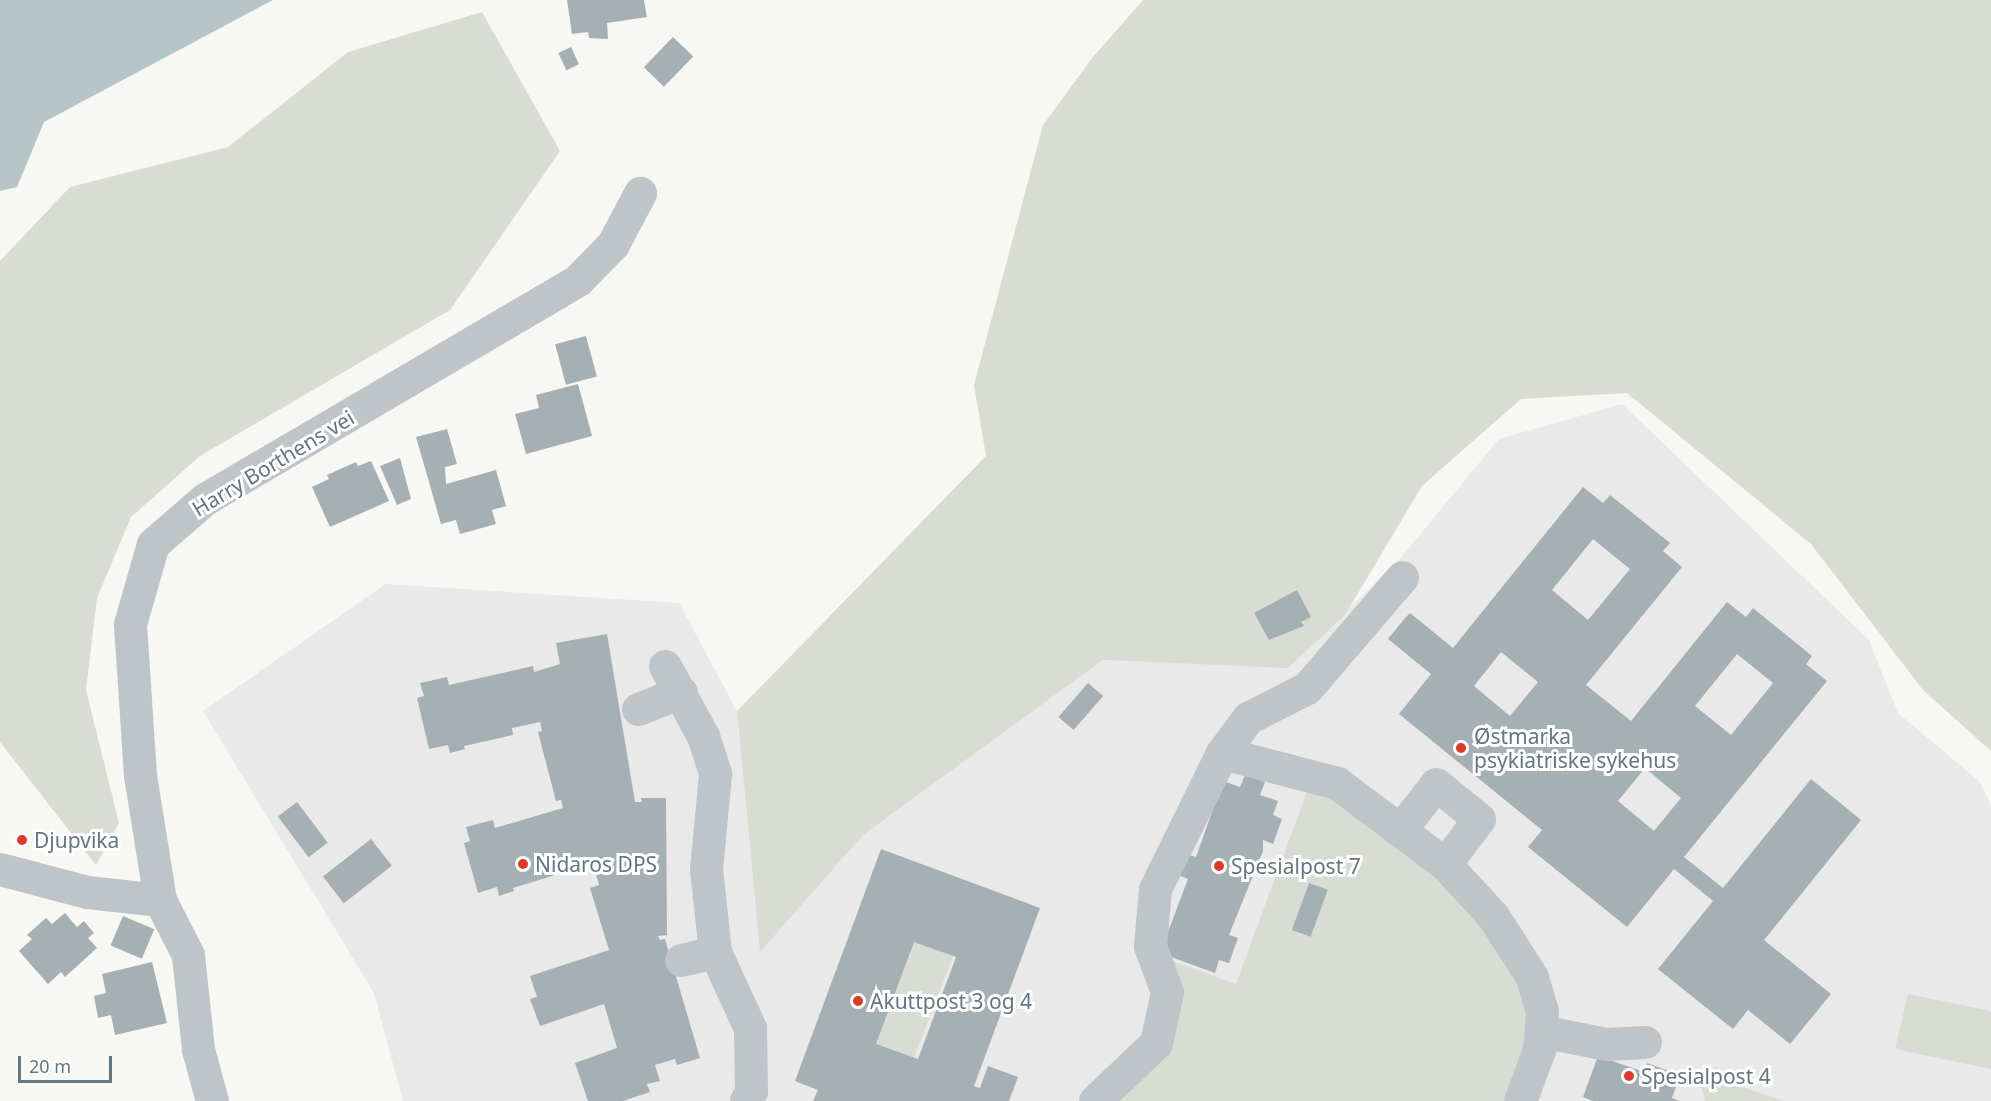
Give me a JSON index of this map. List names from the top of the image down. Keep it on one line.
{"streets":{"street":["Harry Borthens vei"]},"places":["Østmarka psykiatriske sykehus","Djupvika","Nidaros DPS","Spesialpost 7","Akuttpost 3 og 4","Spesialpost 4"],"scale_bar":"20 m"}
